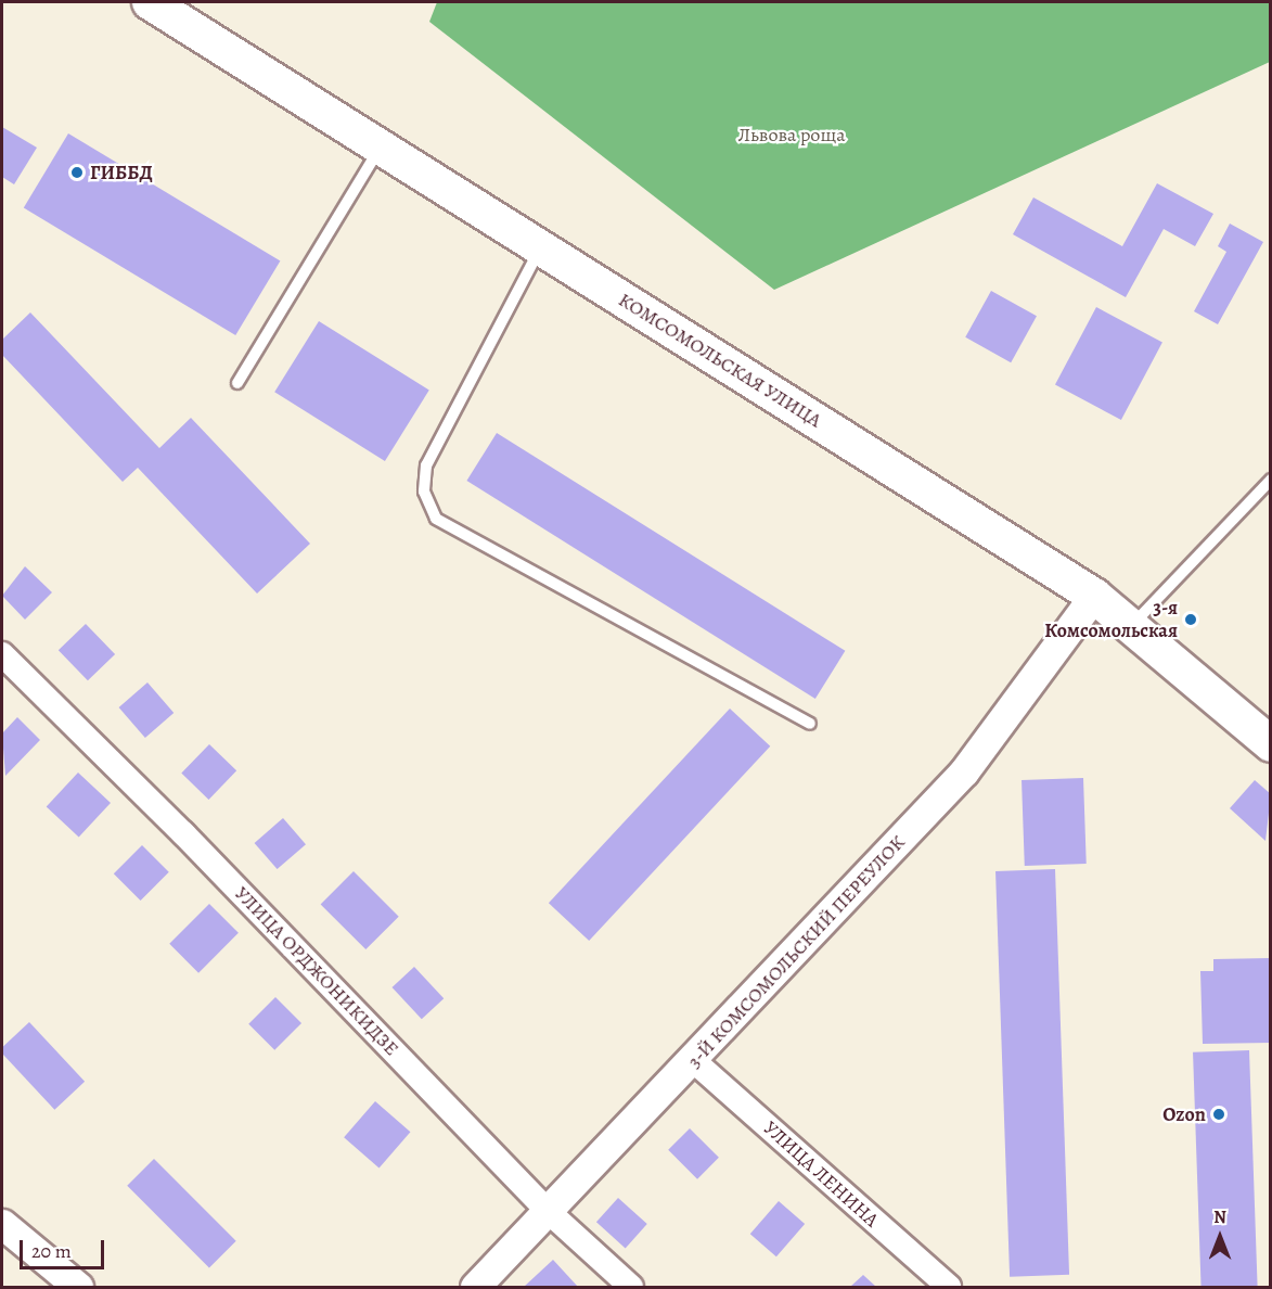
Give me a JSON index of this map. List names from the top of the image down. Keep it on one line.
{"streets":{"main road":["КОМСОМОЛЬСКАЯ УЛИЦА"],"street":["3-Й КОМСОМОЛЬСКИЙ ПЕРЕУЛОК","УЛИЦА ОРДЖОНИКИДЗЕ","УЛИЦА ЛЕНИНА"]},"crossings":[["КОМСОМОЛЬСКАЯ УЛИЦА","3-Й КОМСОМОЛЬСКИЙ ПЕРЕУЛОК"],["3-Й КОМСОМОЛЬСКИЙ ПЕРЕУЛОК","УЛИЦА ОРДЖОНИКИДЗЕ"],["3-Й КОМСОМОЛЬСКИЙ ПЕРЕУЛОК","УЛИЦА ЛЕНИНА"]],"parks":["Львова роща"],"places":["ГИББД","3-я Комсомольская","Ozon"],"scale_bar":"20 m","north":"top"}
